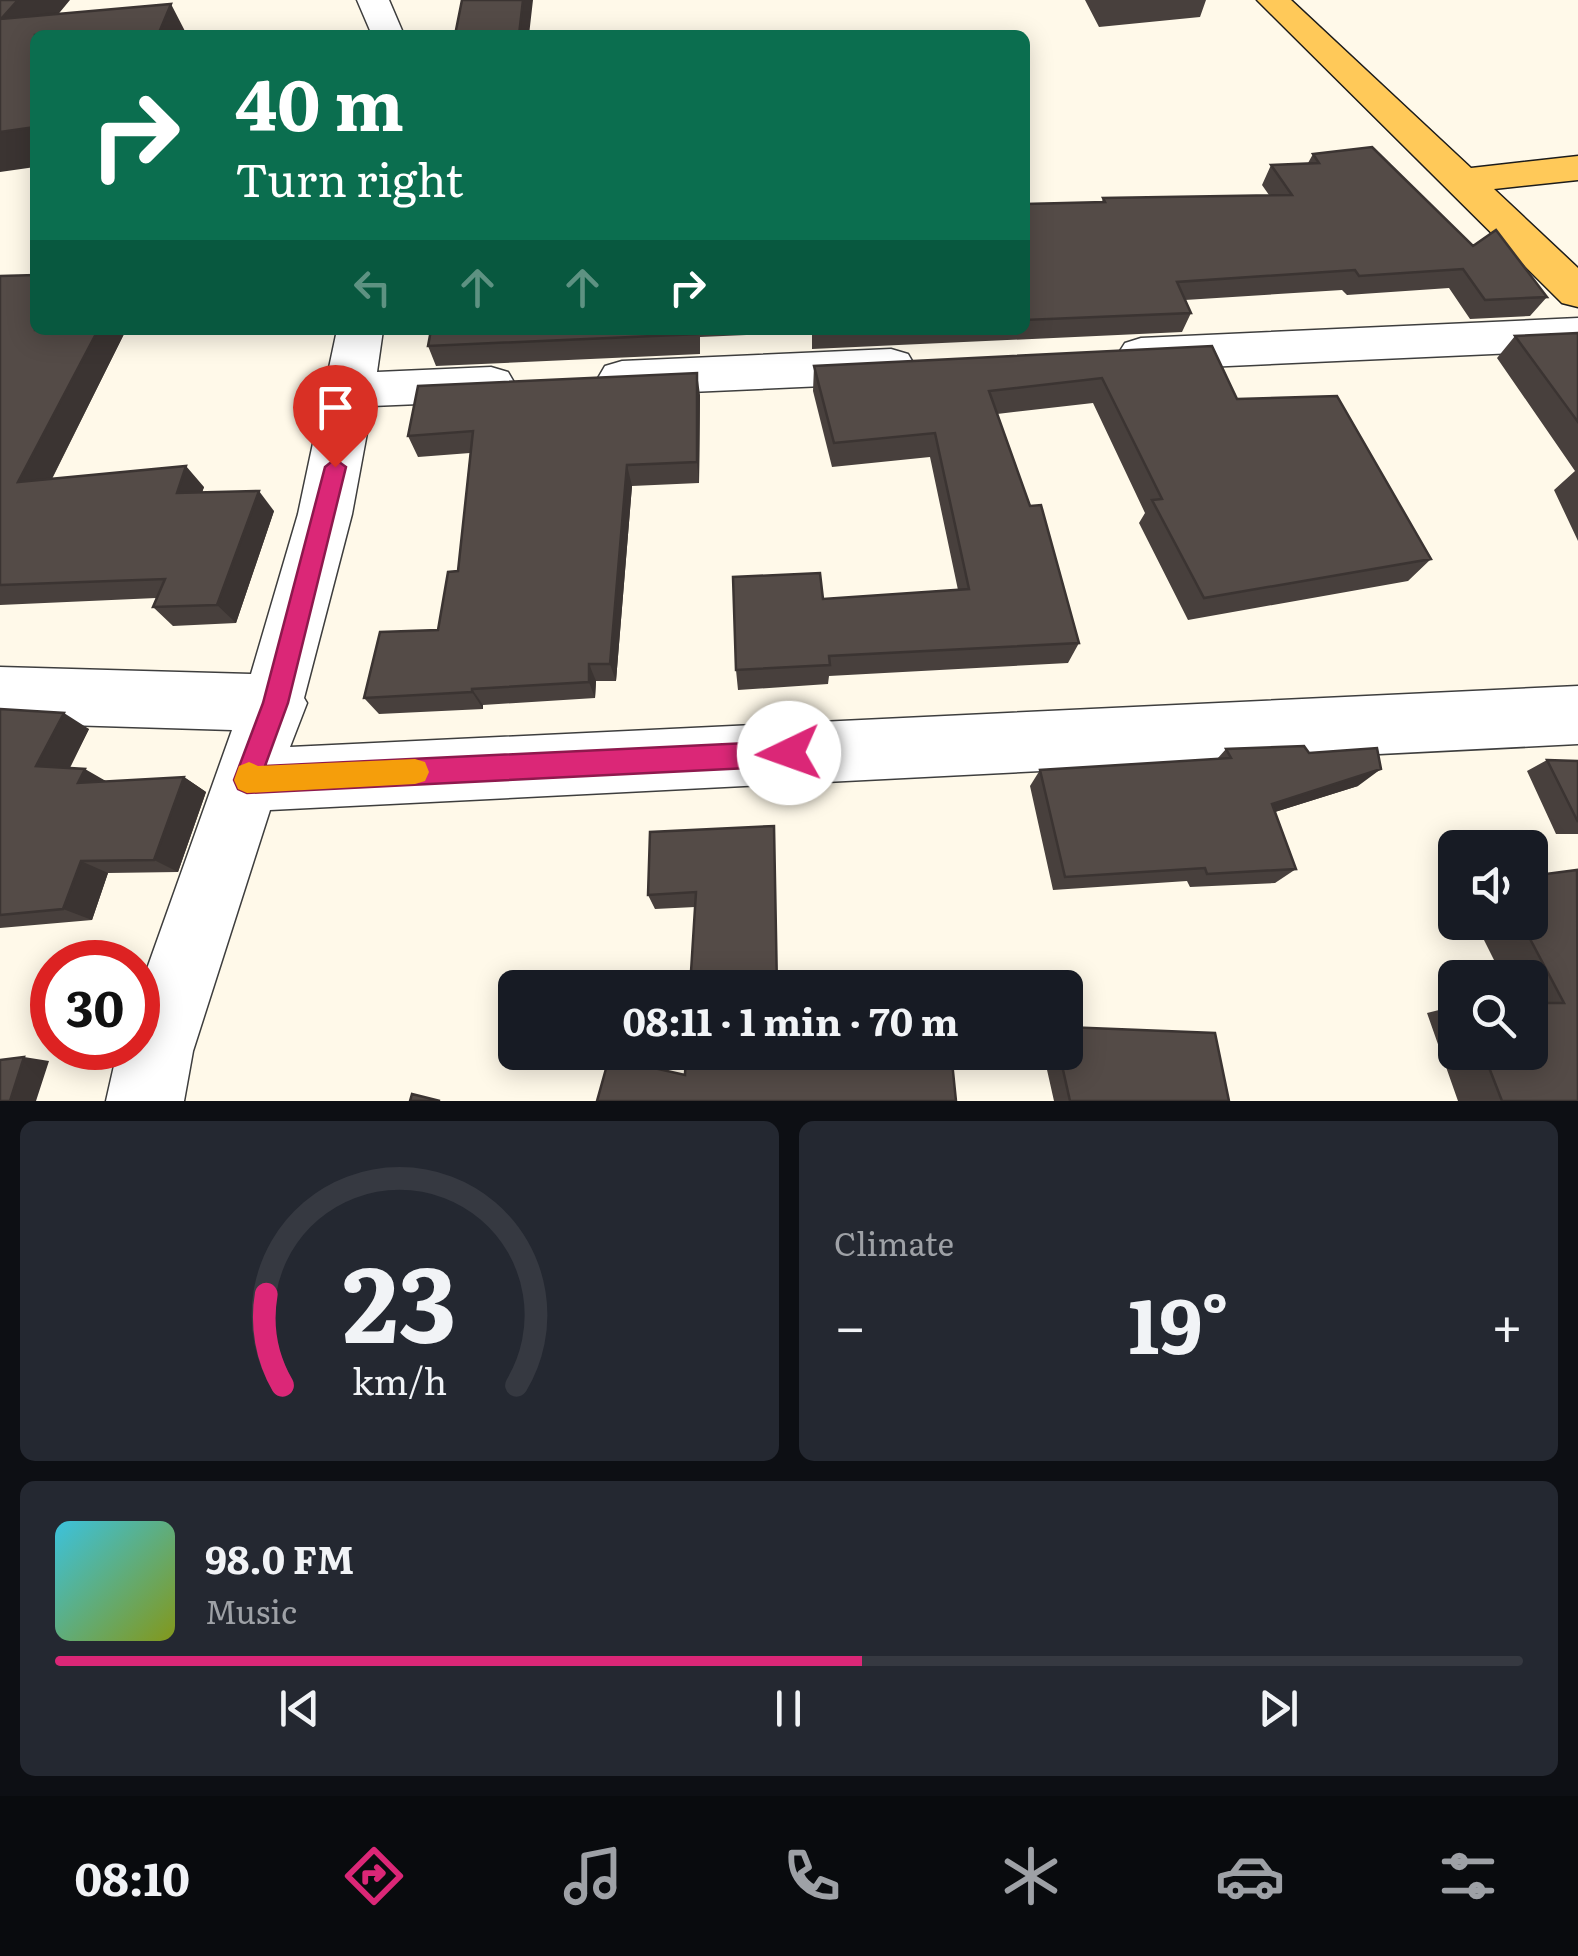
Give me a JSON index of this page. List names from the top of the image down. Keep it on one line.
{"page":{"turn":["40 m","Turn right"],"limit":"30","trip":"08:11 · 1 min · 70 m","tile":"Climate","heat":["−","19°","+"],"song":["98.0 FM","Music"],"tabs":"08:10","gauge":["23","km/h"]}}
